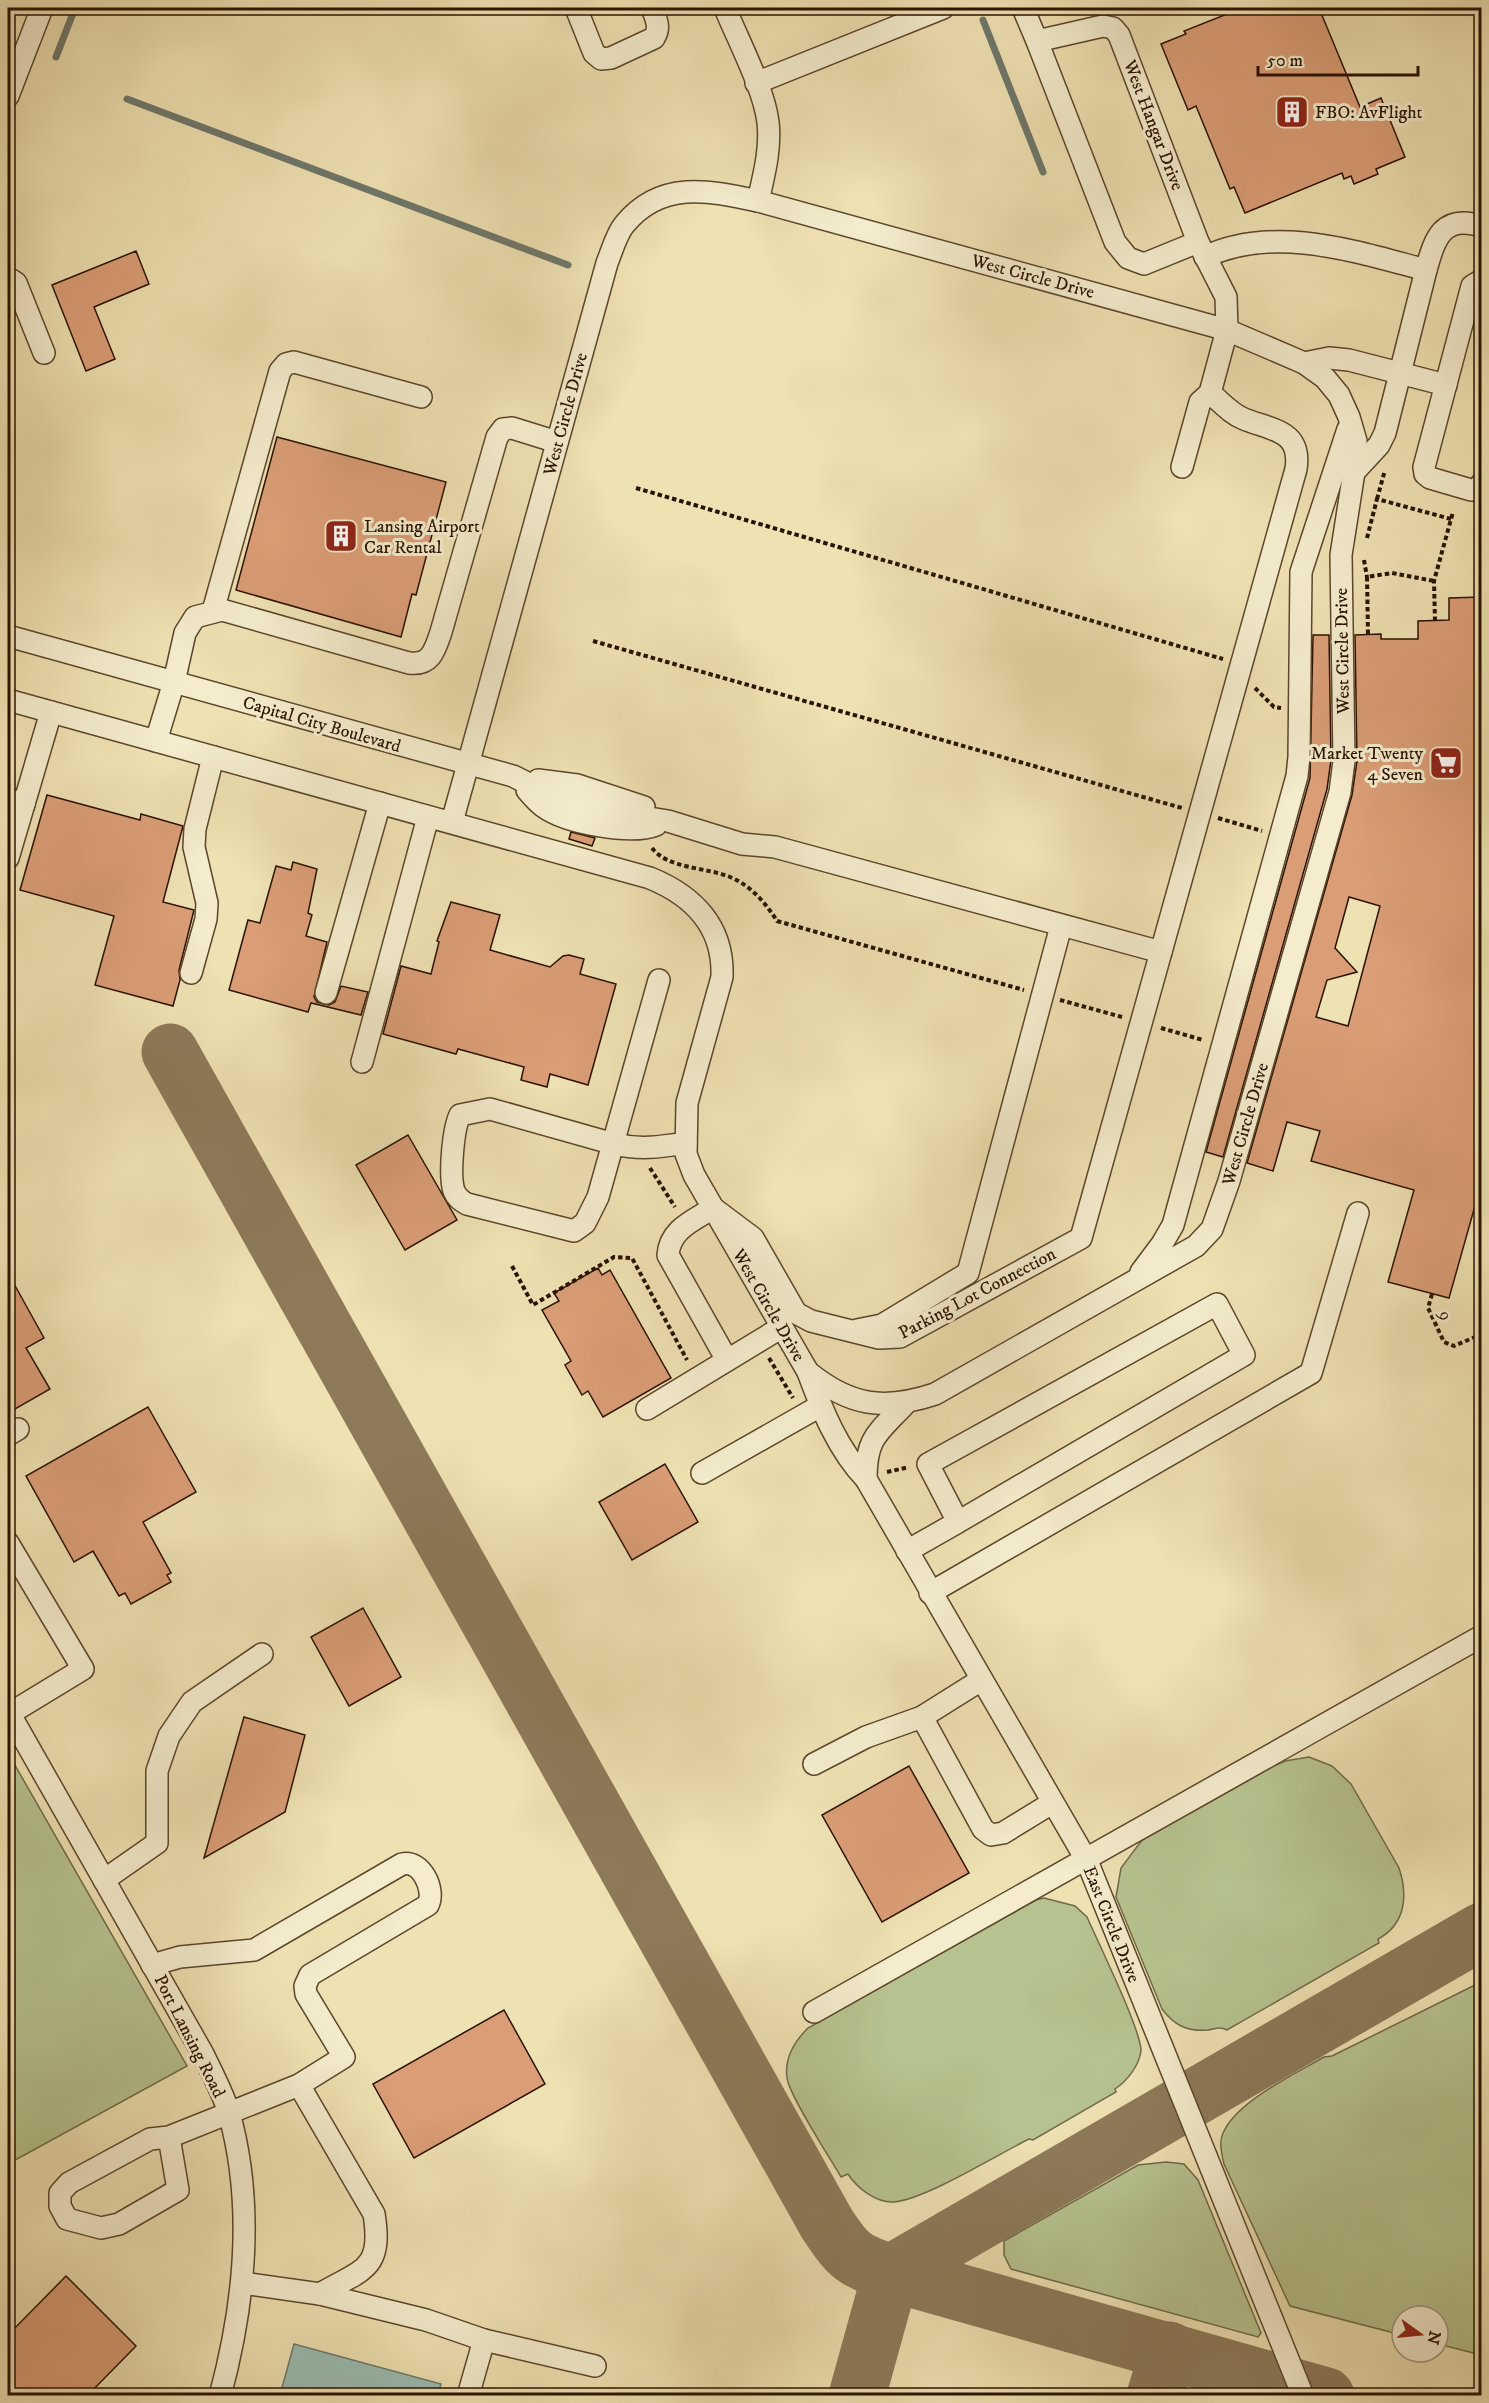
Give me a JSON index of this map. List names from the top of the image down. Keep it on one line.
{"streets":{"street":["West Hangar Drive","West Circle Drive","Capital City Boulevard","Parking Lot Connection","East Circle Drive","Port Lansing Road"],"path":["9"]},"crossings":[["West Hangar Drive","West Circle Drive"],["West Circle Drive","Capital City Boulevard"],["West Circle Drive","Parking Lot Connection"],["West Circle Drive","East Circle Drive"]],"places":{"building":["FBO: AvFlight","Lansing Airport Car Rental"],"supermarket":["Market Twenty 4 Seven"]},"scale_bar":"50 m","north":"right"}
